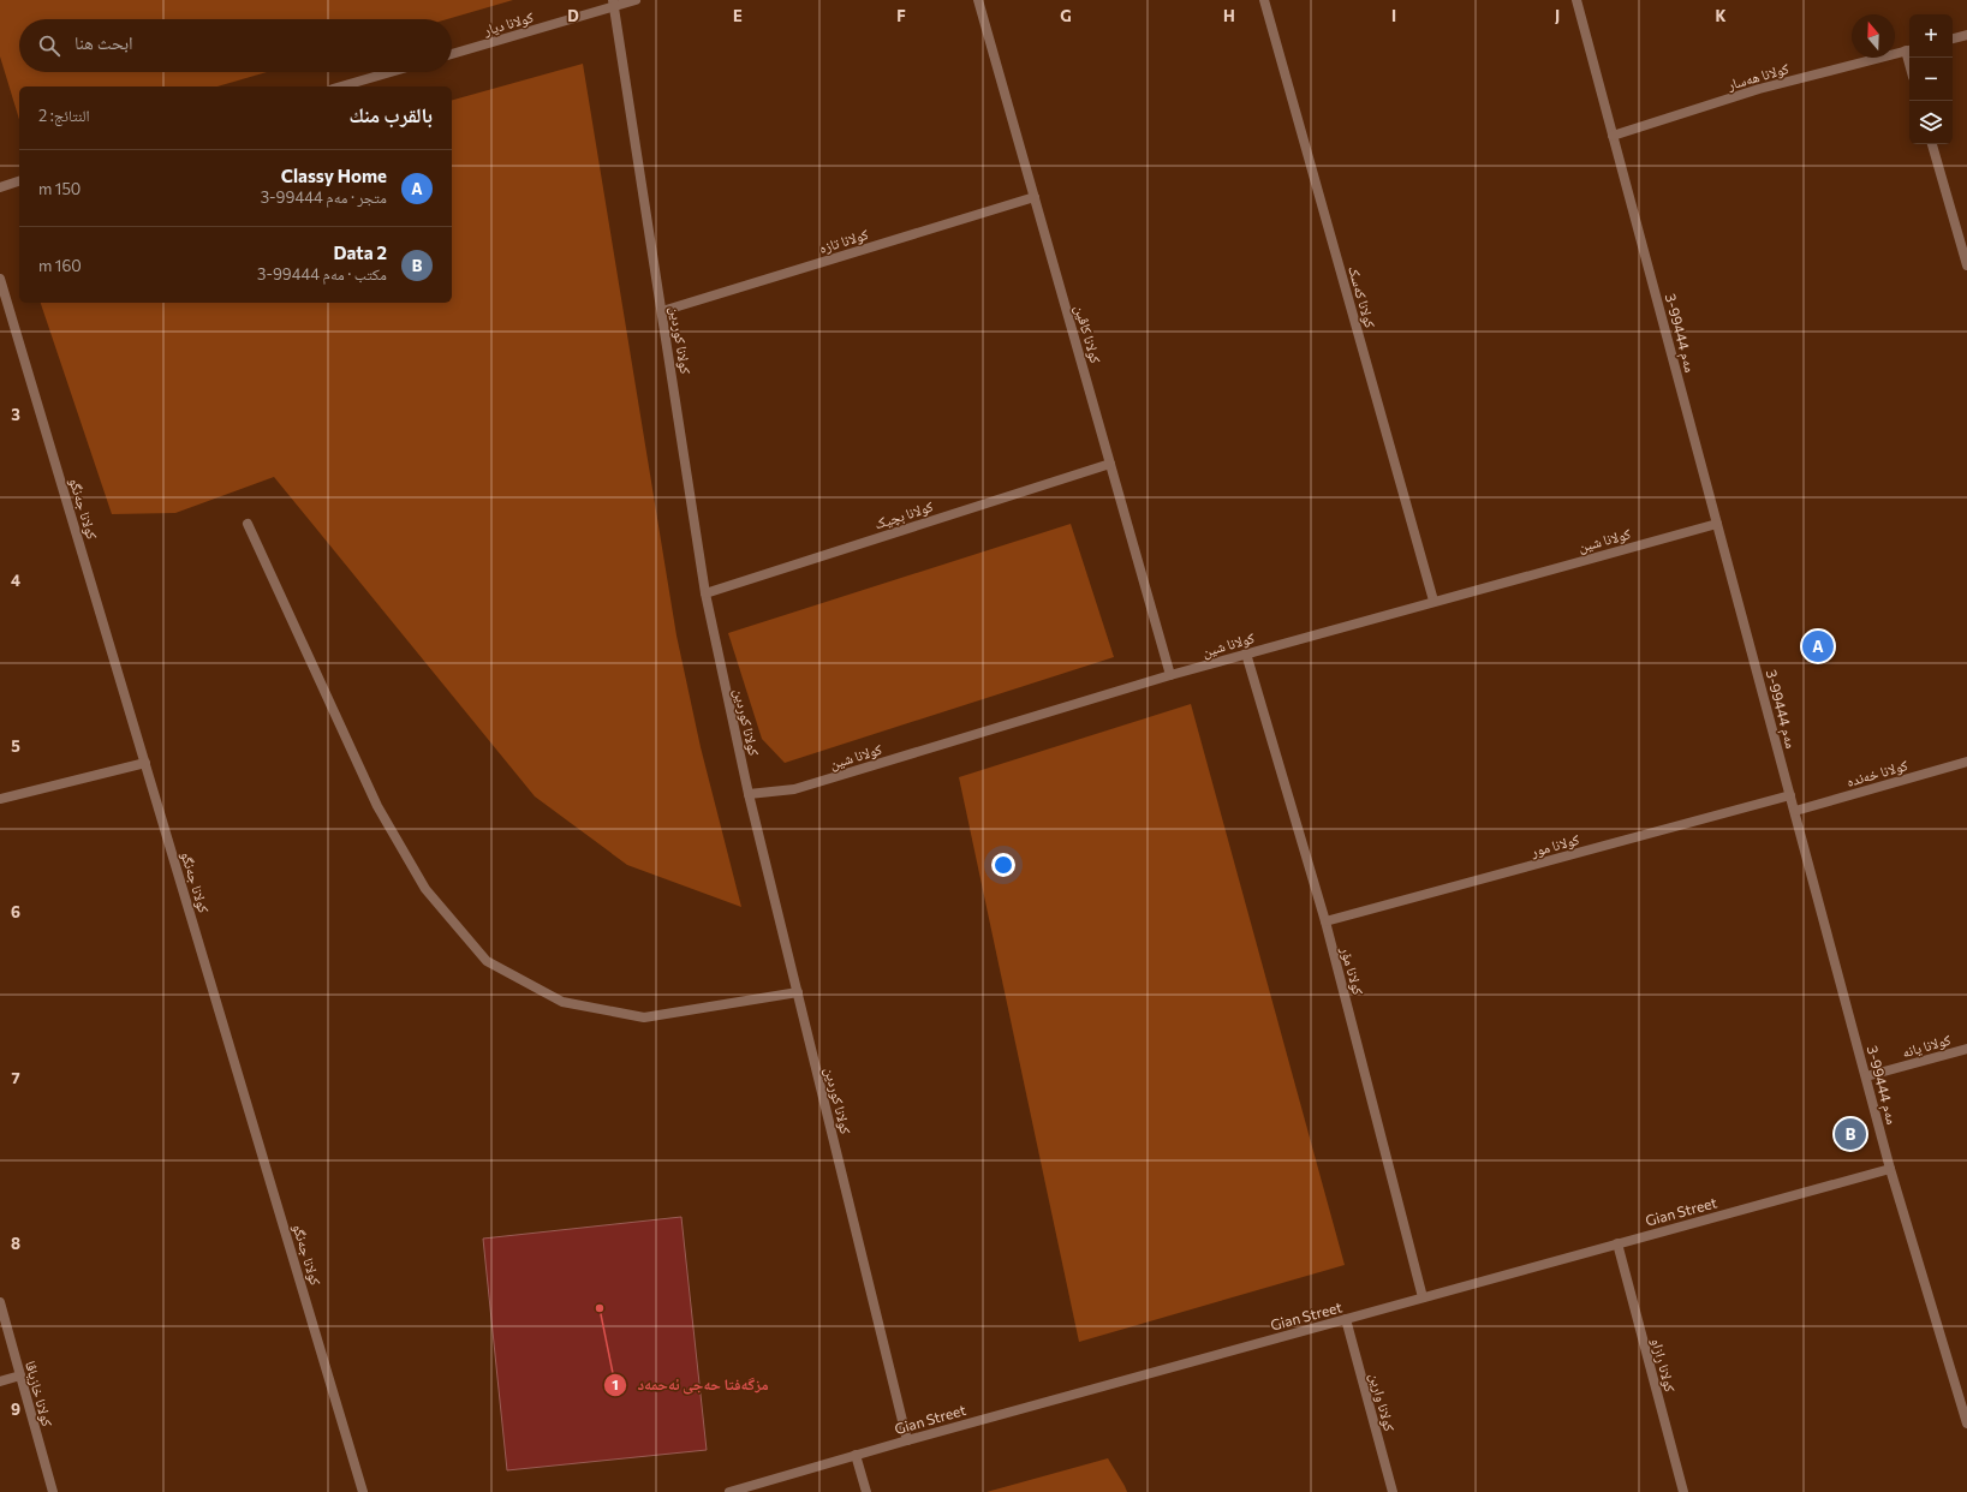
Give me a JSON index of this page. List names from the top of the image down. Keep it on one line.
{"streets":{"street":["کولانا دیار","کولانا هه‌سار","کولانا تازە","کولانا کەسک","مەم 99444-3","کولانا کاڤین","کولانا کوردین","کولانا جەنگو","کولانا بچیک","کولانا شین","کولانا خه‌نده‌","کولانا مور","کولانا مۆر","کولانا یانه","Gian Street","کولانا رازاو","کولانا خازیاڤا","کولانا وارین"]},"crossings":[["کولانا دیار","کولانا کوردین"],["کولانا هه‌سار","مەم 99444-3"],["کولانا تازە","کولانا کاڤین"],["کولانا تازە","کولانا کوردین"],["کولانا کەسک","کولانا شین"],["مەم 99444-3","کولانا شین"],["مەم 99444-3","کولانا خه‌نده‌"],["مەم 99444-3","کولانا مور"],["مەم 99444-3","کولانا یانه"],["مەم 99444-3","Gian Street"],["کولانا کاڤین","کولانا بچیک"],["کولانا کاڤین","کولانا شین"],["کولانا کوردین","کولانا بچیک"],["کولانا کوردین","کولانا شین"],["کولانا کوردین","Gian Street"],["کولانا شین","کولانا مۆر"],["کولانا مور","کولانا مۆر"],["کولانا مۆر","Gian Street"],["Gian Street","کولانا رازاو"],["Gian Street","کولانا وارین"]],"places":["مزگەفتا حەجی ئەحمەد"],"north":"top","page":{"map_buttons":["+","−"],"search":"ابحث هنا","heading":["بالقرب منك","النتائج: 2"],"list":[{"mark":"A","name":"Classy Home","note":"متجر · مەم 99444-3","value":"150 m"},{"mark":"B","name":"Data 2","note":"مكتب · مەم 99444-3","value":"160 m"}],"pins":["A","B"]},"grid":{"columns":["D","E","F","G","H","I","J","K"],"rows":["3","4","5","6","7","8","9"]}}
